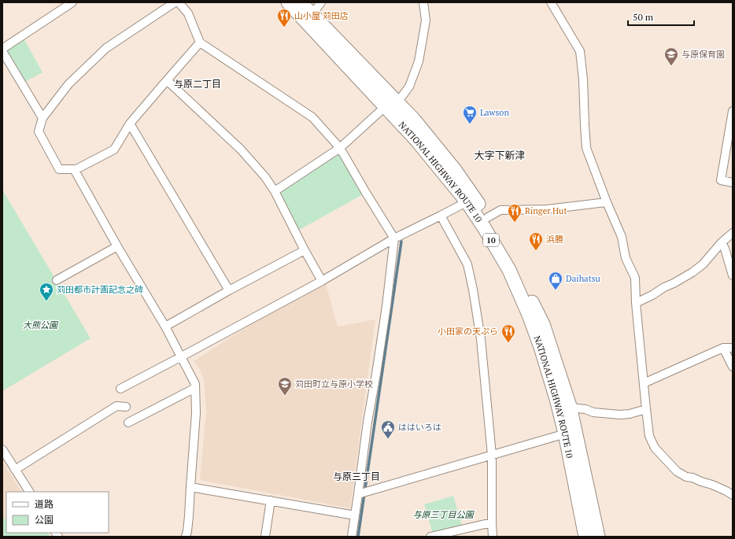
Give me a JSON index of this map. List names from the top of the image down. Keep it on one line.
{"streets":{"highway":["NATIONAL HIGHWAY ROUTE 10","10"]},"districts":["与原二丁目","大字下新津","与原三丁目"],"parks":["大熊公園","与原三丁目公園"],"places":{"restaurant":["山小屋 苅田店","Ringer Hut","浜勝","小田家の天ぷら"],"school or university":["与原保育園","苅田町立与原小学校"],"supermarket":["Lawson"],"shop":["Daihatsu"],"place":["苅田都市計画記念之碑"],"public building":["ははいろは"]},"legend":["道路","公園"],"scale_bar":"50 m"}
